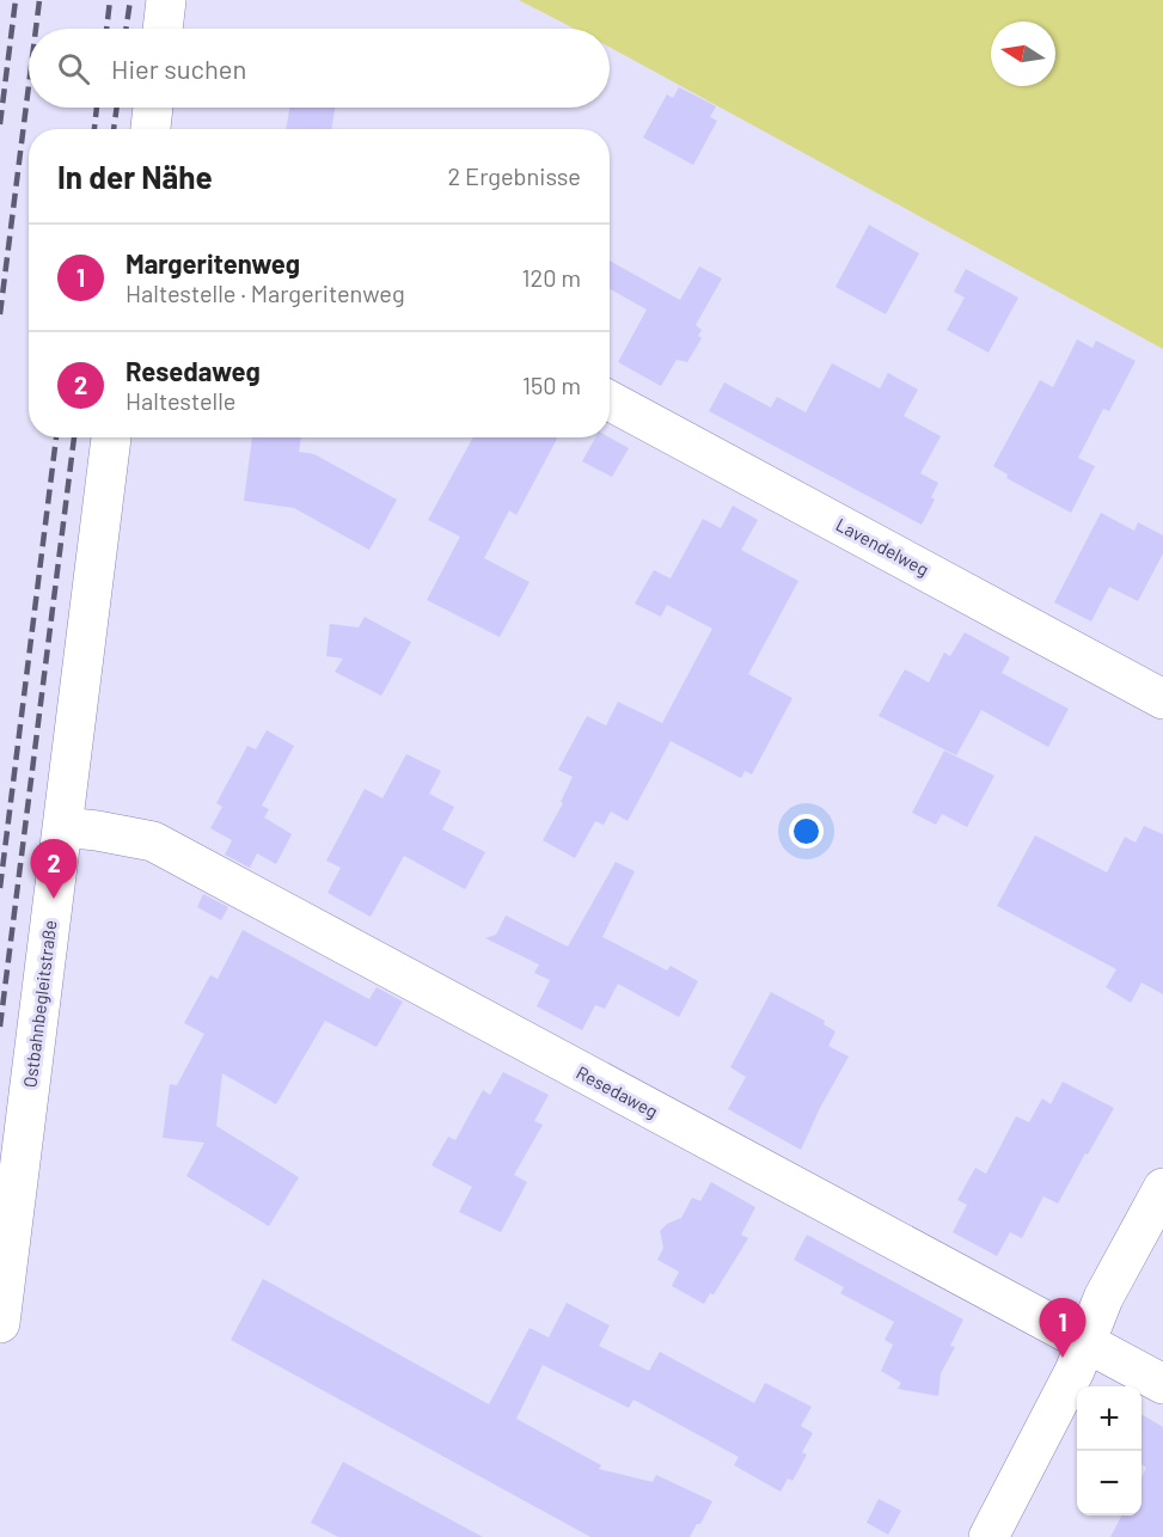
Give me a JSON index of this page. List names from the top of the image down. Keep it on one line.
{"streets":{"street":["Lavendelweg","Ostbahnbegleitstraße","Resedaweg"]},"crossings":[["Ostbahnbegleitstraße","Resedaweg"]],"north":"left","page":{"search":"Hier suchen","heading":["In der Nähe","2 Ergebnisse"],"list":[{"mark":"1","name":"Margeritenweg","note":"Haltestelle · Margeritenweg","value":"120 m"},{"mark":"2","name":"Resedaweg","note":"Haltestelle","value":"150 m"}],"pins":["2","1"],"map_buttons":["+","−"]}}
